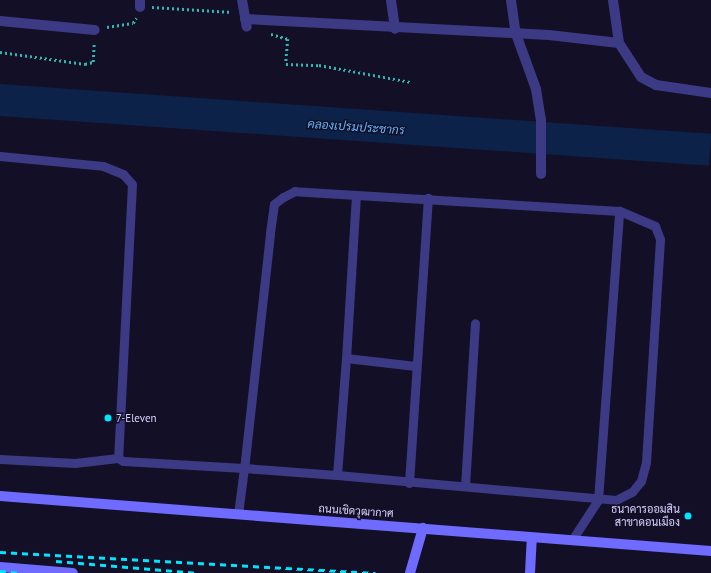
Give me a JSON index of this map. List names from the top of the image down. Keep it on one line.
{"streets":{"main road":["ถนนเชิดวุฒากาศ"]},"water":["คลองเปรมประชากร"],"places":["7-Eleven","ธนาคารออมสิน สาขาดอนเมือง"]}
